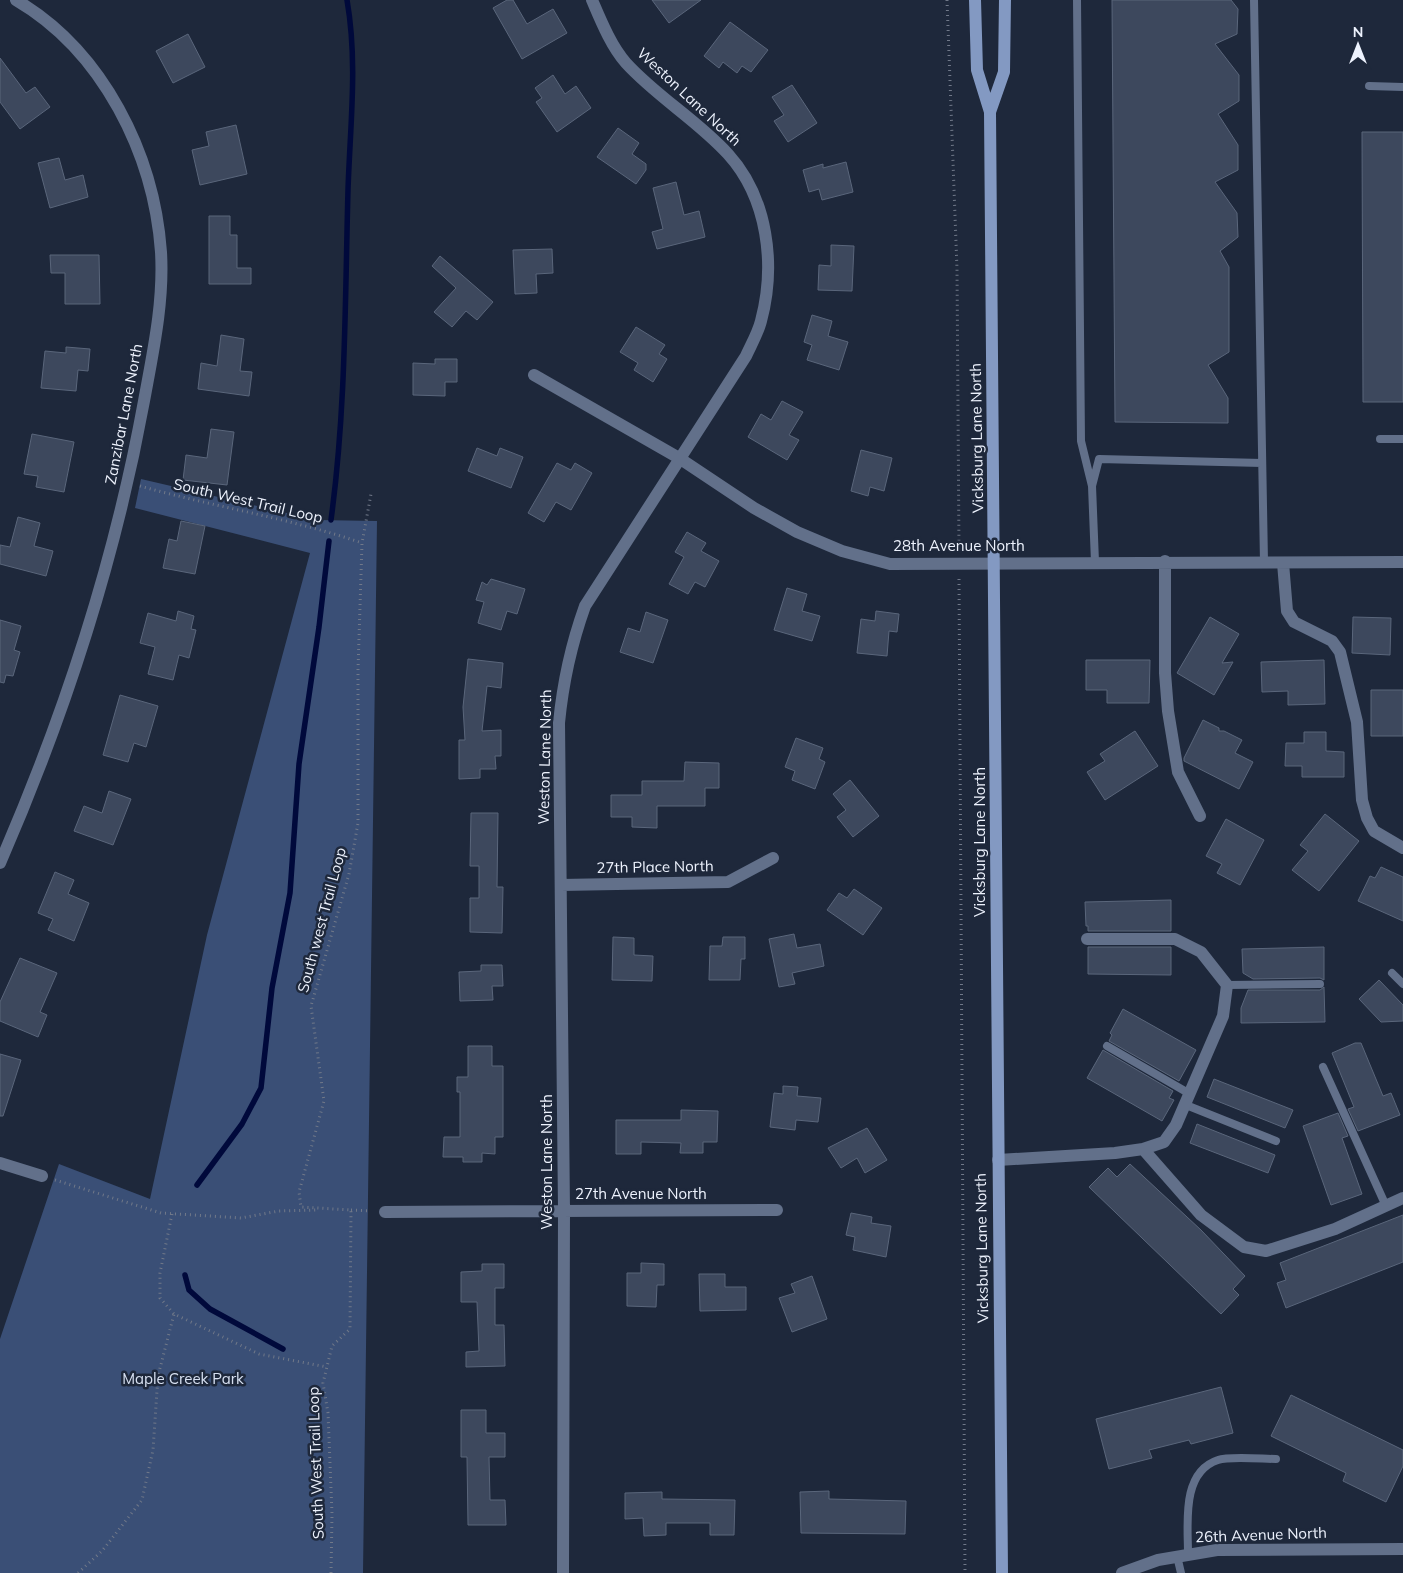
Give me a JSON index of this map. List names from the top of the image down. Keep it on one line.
{"streets":{"main road":["Vicksburg Lane North"],"street":["Weston Lane North","Zanzibar Lane North","28th Avenue North","27th Place North","27th Avenue North","26th Avenue North"],"path":["South West Trail Loop","South west Trail Loop"]},"crossings":[["Weston Lane North","28th Avenue North"],["Weston Lane North","27th Place North"],["Weston Lane North","27th Avenue North"],["Zanzibar Lane North","South West Trail Loop"],["Vicksburg Lane North","28th Avenue North"],["South West Trail Loop","South west Trail Loop"]],"parks":["Maple Creek Park"],"north":"top"}
